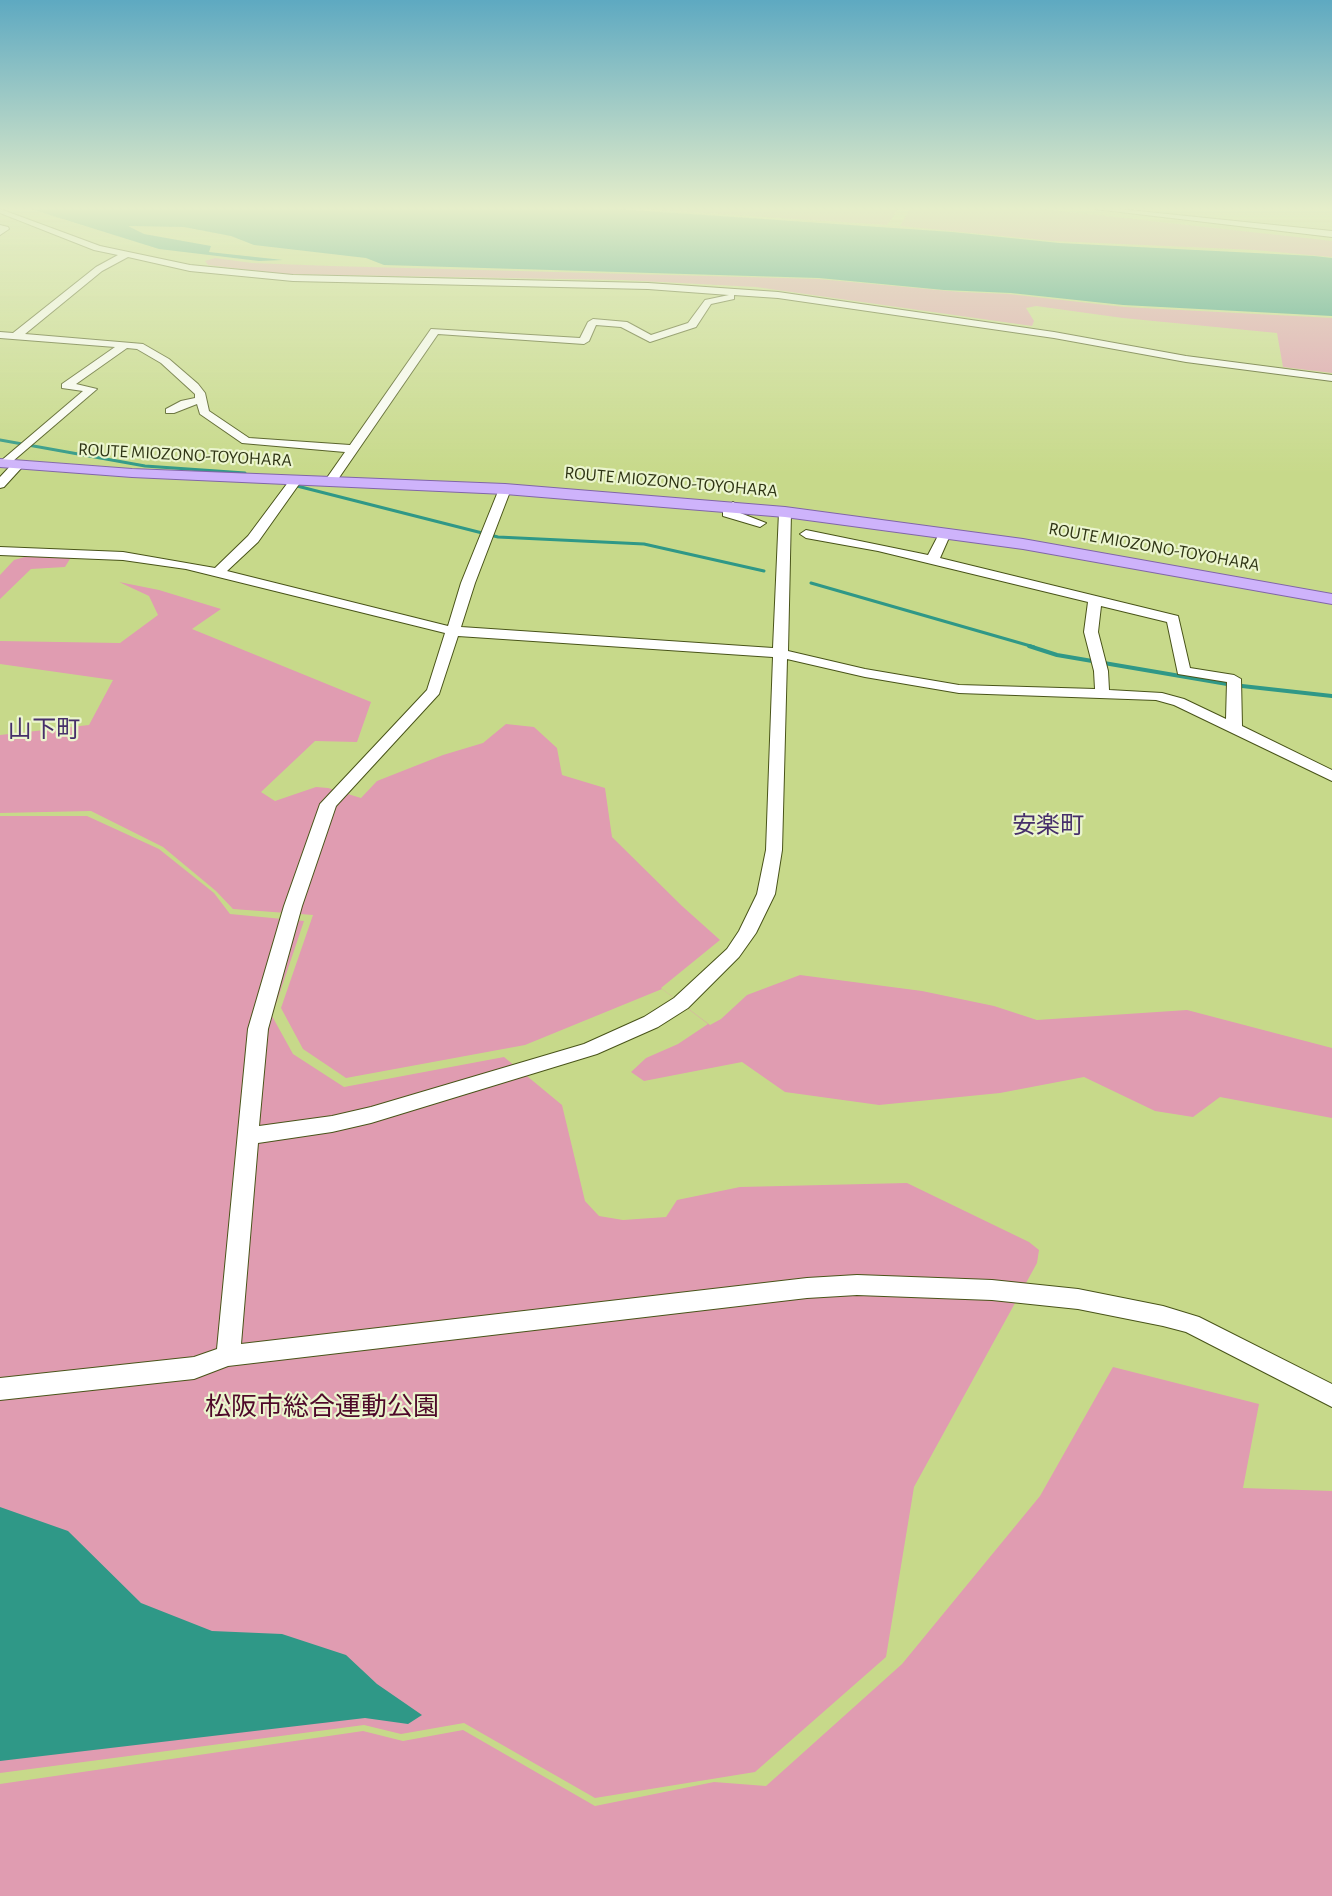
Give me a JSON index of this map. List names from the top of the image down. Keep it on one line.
{"streets":{"main road":["ROUTE MIOZONO-TOYOHARA"]},"districts":["山下町","安楽町"],"parks":["松阪市総合運動公園"]}
